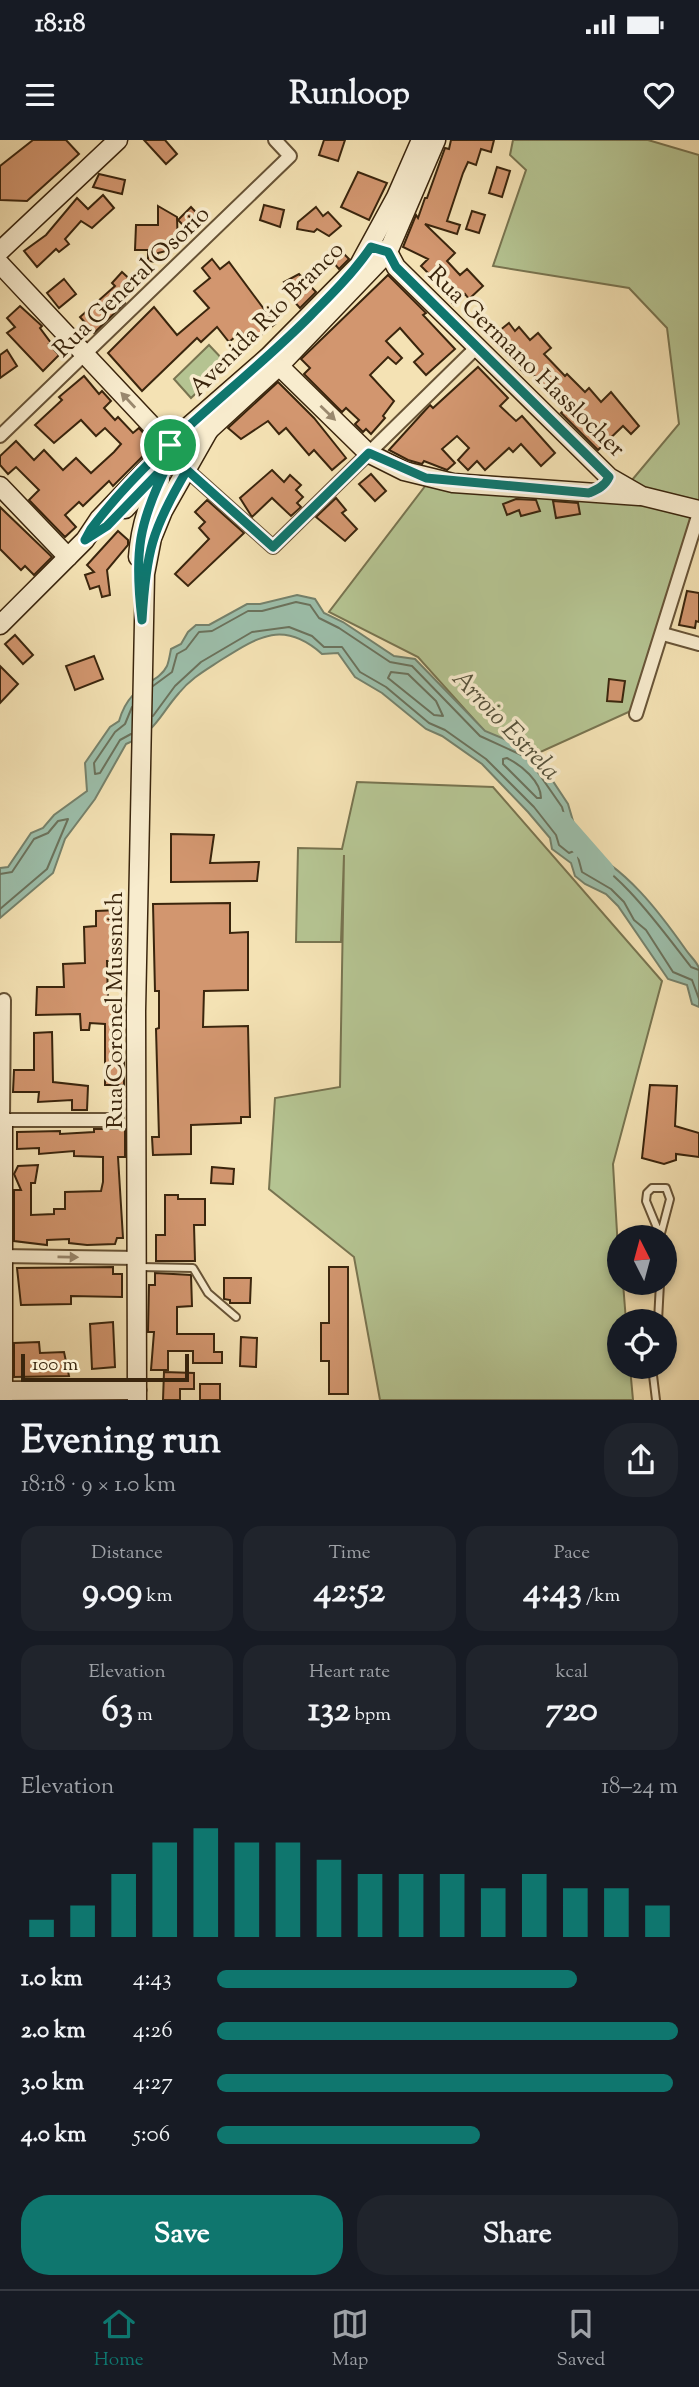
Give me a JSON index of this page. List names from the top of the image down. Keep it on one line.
{"streets":{"main road":["Avenida Rio Branco","Rua Germano Hasslocher","Rua Coronel Mussnich"],"street":["Rua General Osorio"]},"crossings":[["Avenida Rio Branco","Rua Germano Hasslocher"],["Avenida Rio Branco","Rua Coronel Mussnich"]],"water":["Arroio Estrela"],"scale_bar":"100 m","north":"top","page":{"status":"18:18","header":"Runloop","scale":"100 m","heading":["Evening run","18:18 · 9 × 1.0 km"],"stats":[["Distance","9.09 km"],["Time","42:52"],["Pace","4:43 /km"],["Elevation","63 m"],["Heart rate","132 bpm"],["kcal","720"]],"chart":["Elevation","18–24 m"],"list":[{"name":"1.0 km","note":"4:43"},{"name":"2.0 km","note":"4:26"},{"name":"3.0 km","note":"4:27"},{"name":"4.0 km","note":"5:06"}],"buttons":["Save","Share"],"tabs":["Home","Map","Saved"]}}
